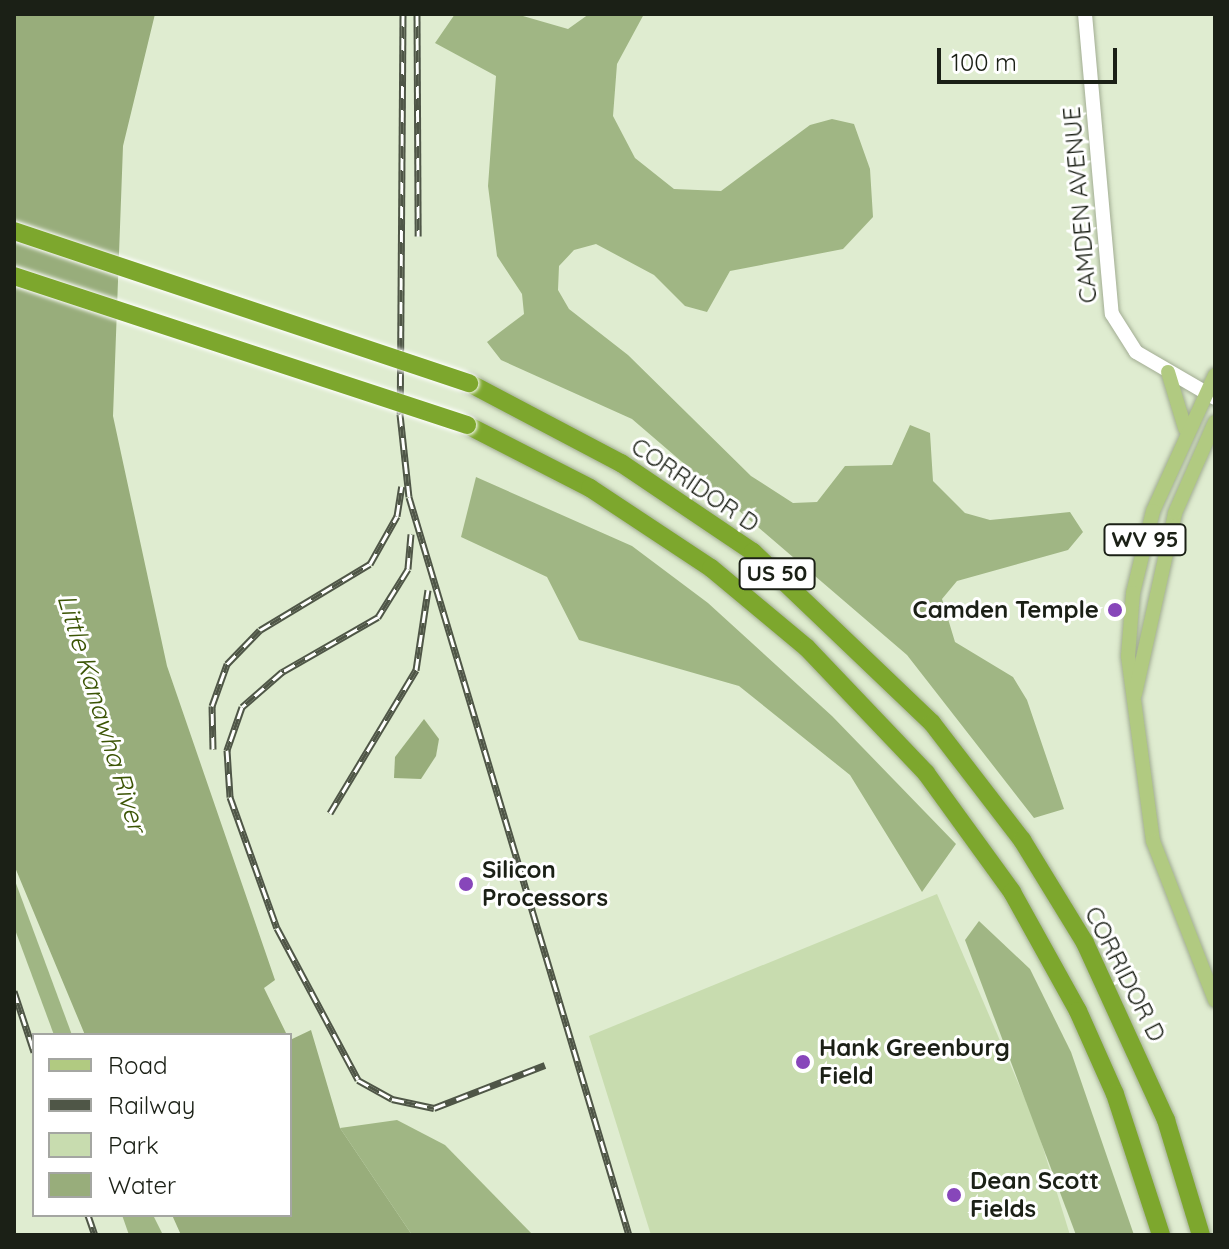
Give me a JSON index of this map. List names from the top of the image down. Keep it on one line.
{"streets":{"highway":["CORRIDOR D","US 50"],"main road":["WV 95"],"street":["CAMDEN AVENUE"]},"crossings":[["CAMDEN AVENUE","WV 95"]],"water":["Little Kanawha River"],"places":["Camden Temple","Silicon Processors","Hank Greenburg Field","Dean Scott Fields"],"legend":["Road","Railway","Park","Water"],"scale_bar":"100 m"}
